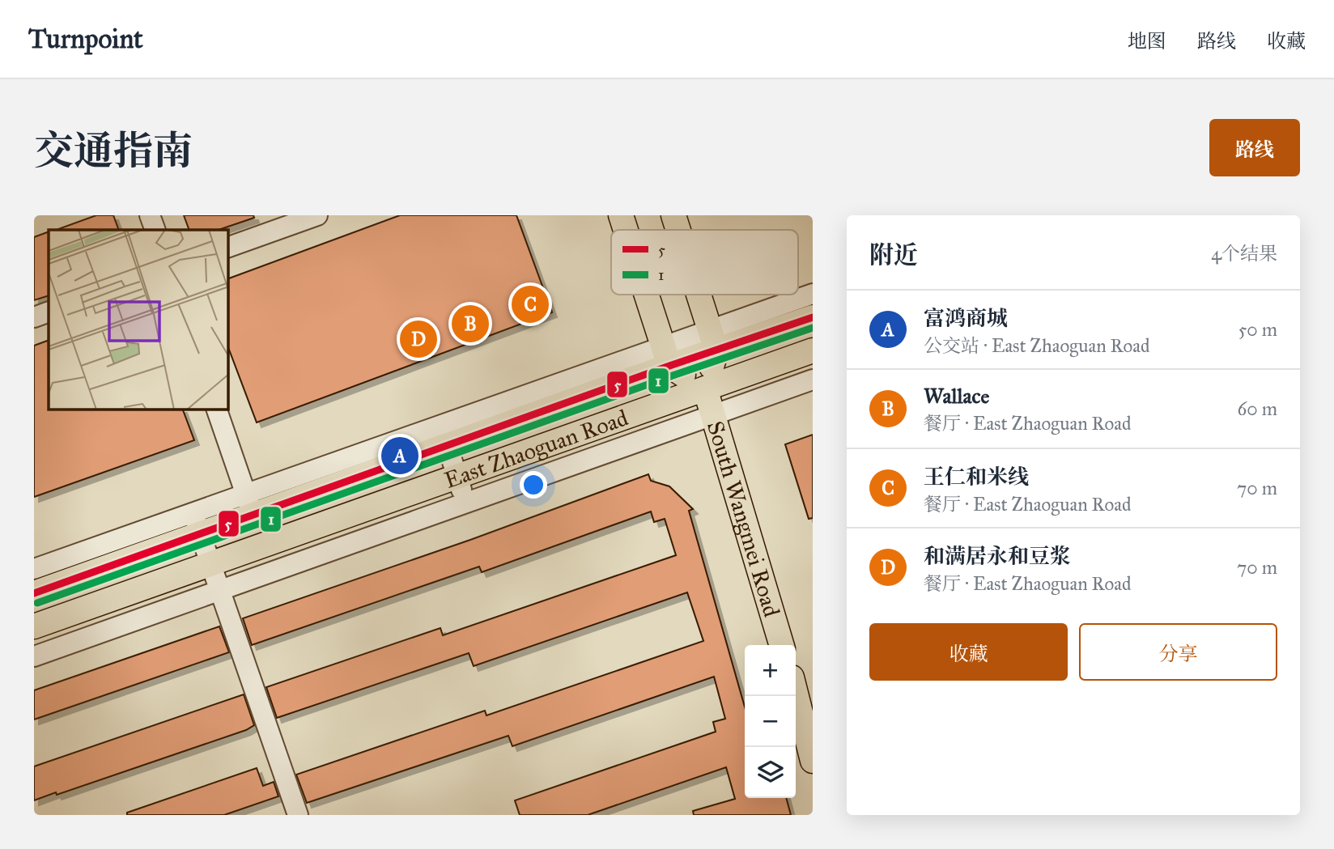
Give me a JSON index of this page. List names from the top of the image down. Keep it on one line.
{"streets":{"main road":["East Zhaoguan Road","South Wangmei Road"]},"crossings":[["East Zhaoguan Road","South Wangmei Road"]],"lines":["transit line 5","transit line 1"],"legend":["5","1"],"page":{"header":"Turnpoint","nav":["地图","路线","收藏"],"title":"交通指南","buttons":["路线",["收藏","分享"]],"heading":["附近","4个结果"],"pins":["C","B","D","A"],"list":[{"mark":"A","name":"富鸿商城","note":"公交站 · East Zhaoguan Road","value":"50 m"},{"mark":"B","name":"Wallace","note":"餐厅 · East Zhaoguan Road","value":"60 m"},{"mark":"C","name":"王仁和米线","note":"餐厅 · East Zhaoguan Road","value":"70 m"},{"mark":"D","name":"和满居永和豆浆","note":"餐厅 · East Zhaoguan Road","value":"70 m"}],"map_buttons":["+","−"]}}
